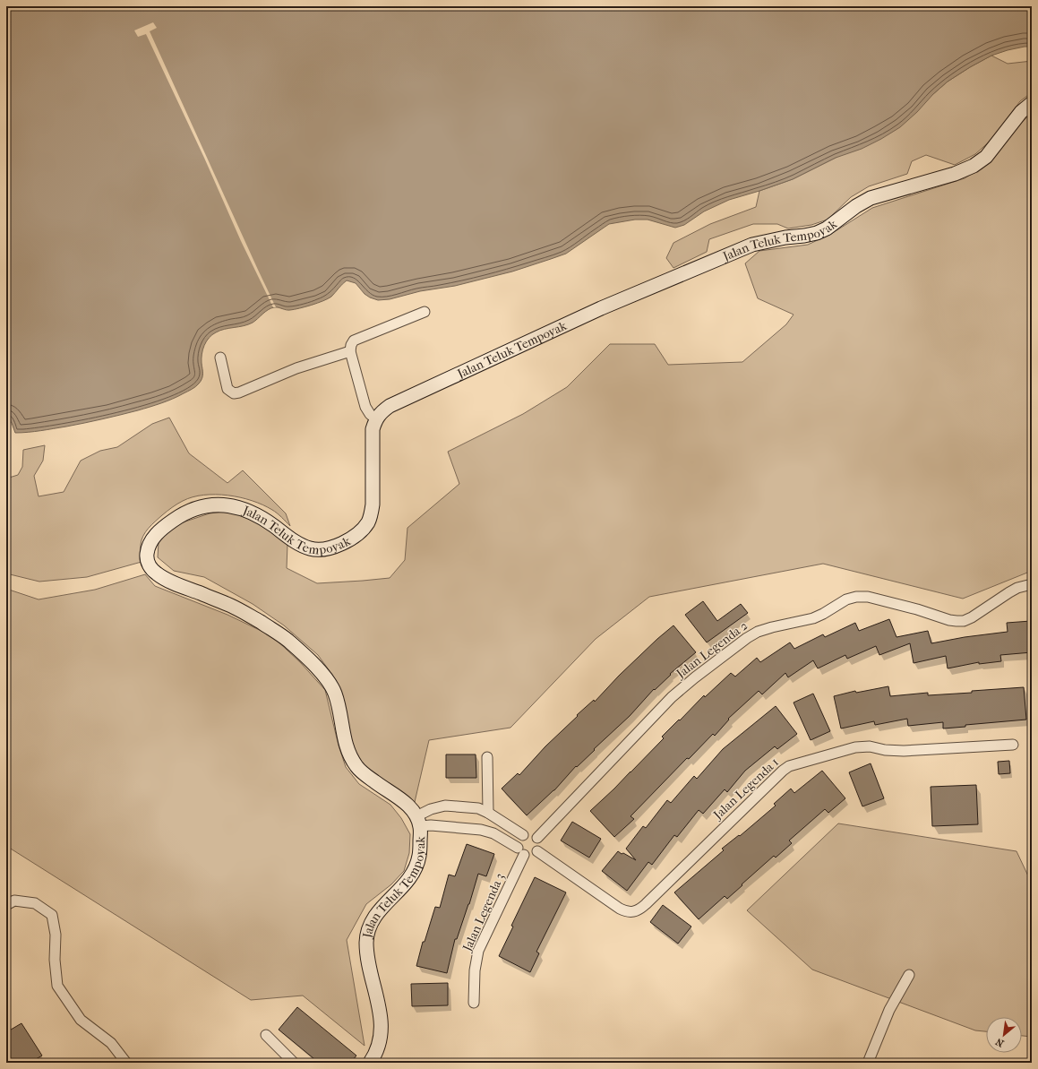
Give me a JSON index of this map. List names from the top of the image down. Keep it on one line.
{"streets":{"street":["Jalan Teluk Tempoyak","Jalan Legenda 2","Jalan Legenda 1","Jalan Legenda 3"]},"crossings":[["Jalan Legenda 2","Jalan Legenda 1"],["Jalan Legenda 2","Jalan Legenda 3"],["Jalan Legenda 1","Jalan Legenda 3"]],"north":"bottom left"}
